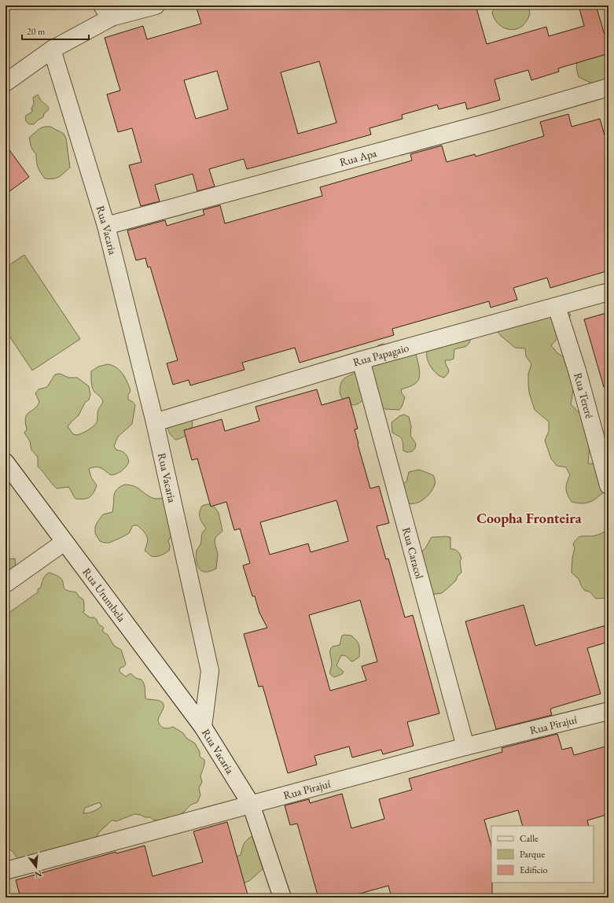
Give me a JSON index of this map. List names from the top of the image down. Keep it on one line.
{"streets":{"street":["Rua Apa","Rua Vacaria","Rua Papagaio","Rua Tereré","Rua Caracol","Rua Urumbela","Rua Pirajuí"]},"crossings":[["Rua Apa","Rua Vacaria"],["Rua Vacaria","Rua Papagaio"],["Rua Vacaria","Rua Urumbela"],["Rua Vacaria","Rua Pirajuí"],["Rua Papagaio","Rua Tereré"],["Rua Papagaio","Rua Caracol"],["Rua Caracol","Rua Pirajuí"]],"districts":["Coopha Fronteira"],"legend":["Calle","Parque","Edificio"],"scale_bar":"20 m","north":"bottom"}
